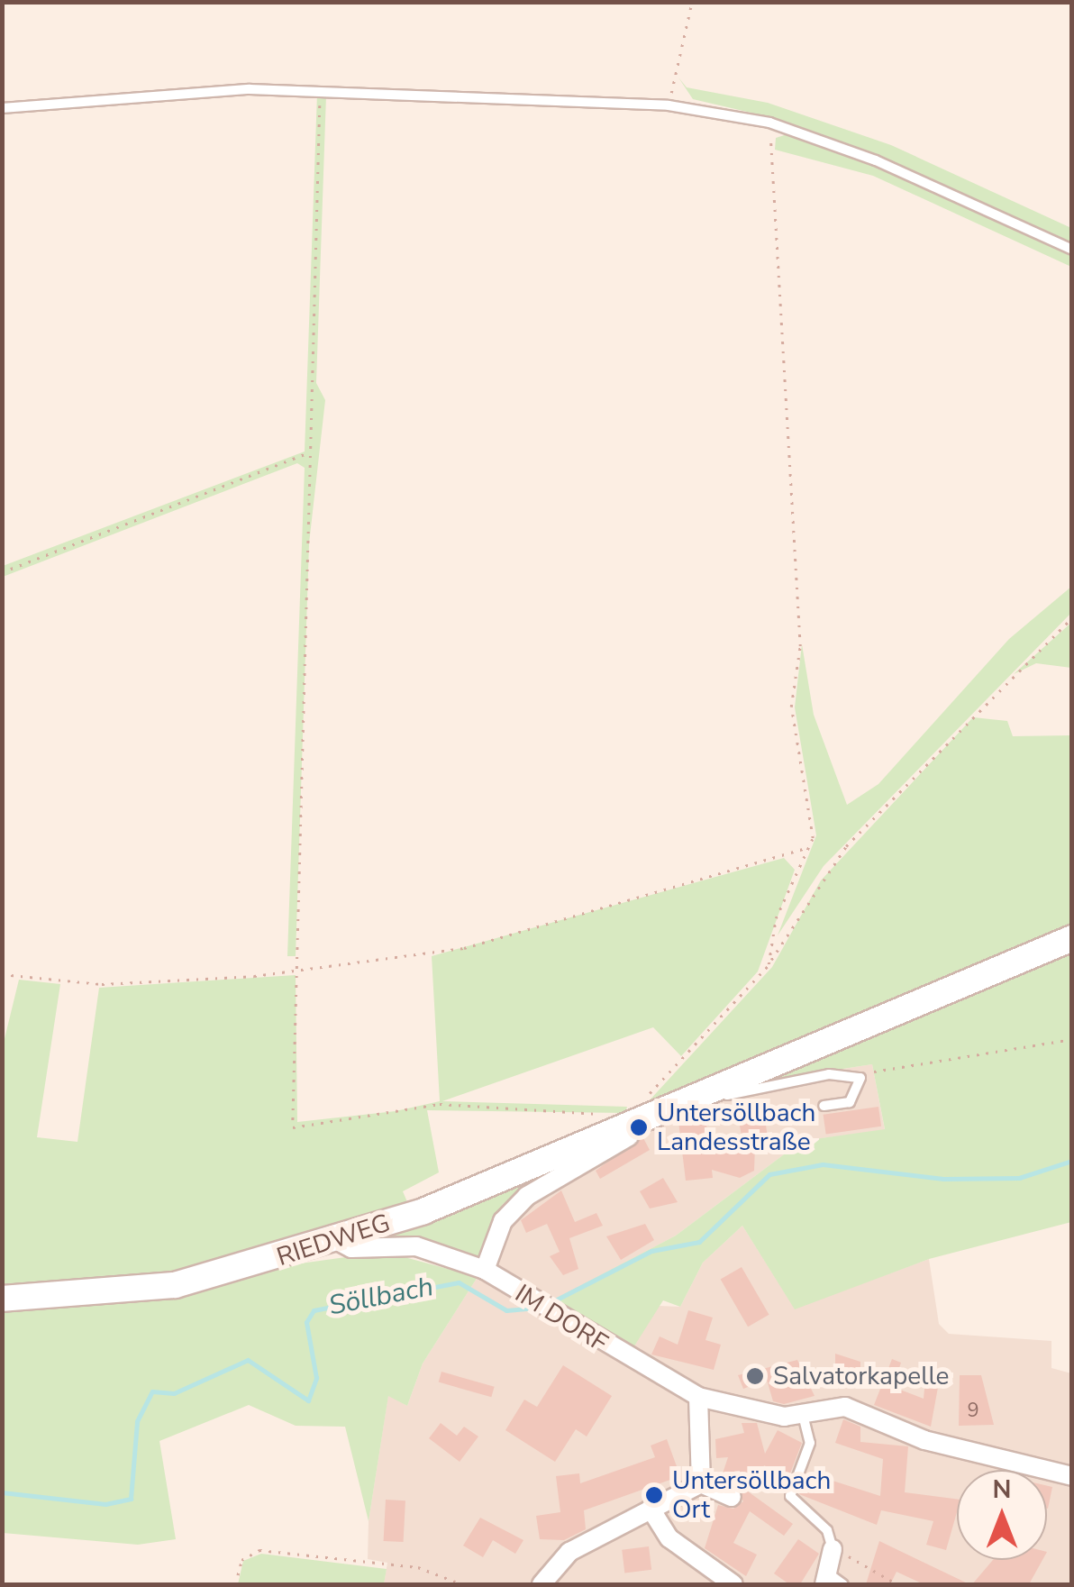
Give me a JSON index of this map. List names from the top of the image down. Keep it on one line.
{"streets":{"main road":["RIEDWEG"],"street":["IM DORF"]},"crossings":[["RIEDWEG","IM DORF"]],"water":["Söllbach"],"places":["Untersöllbach Landesstraße","Salvatorkapelle","Untersöllbach Ort"],"house_numbers":["9"],"north":"top"}
